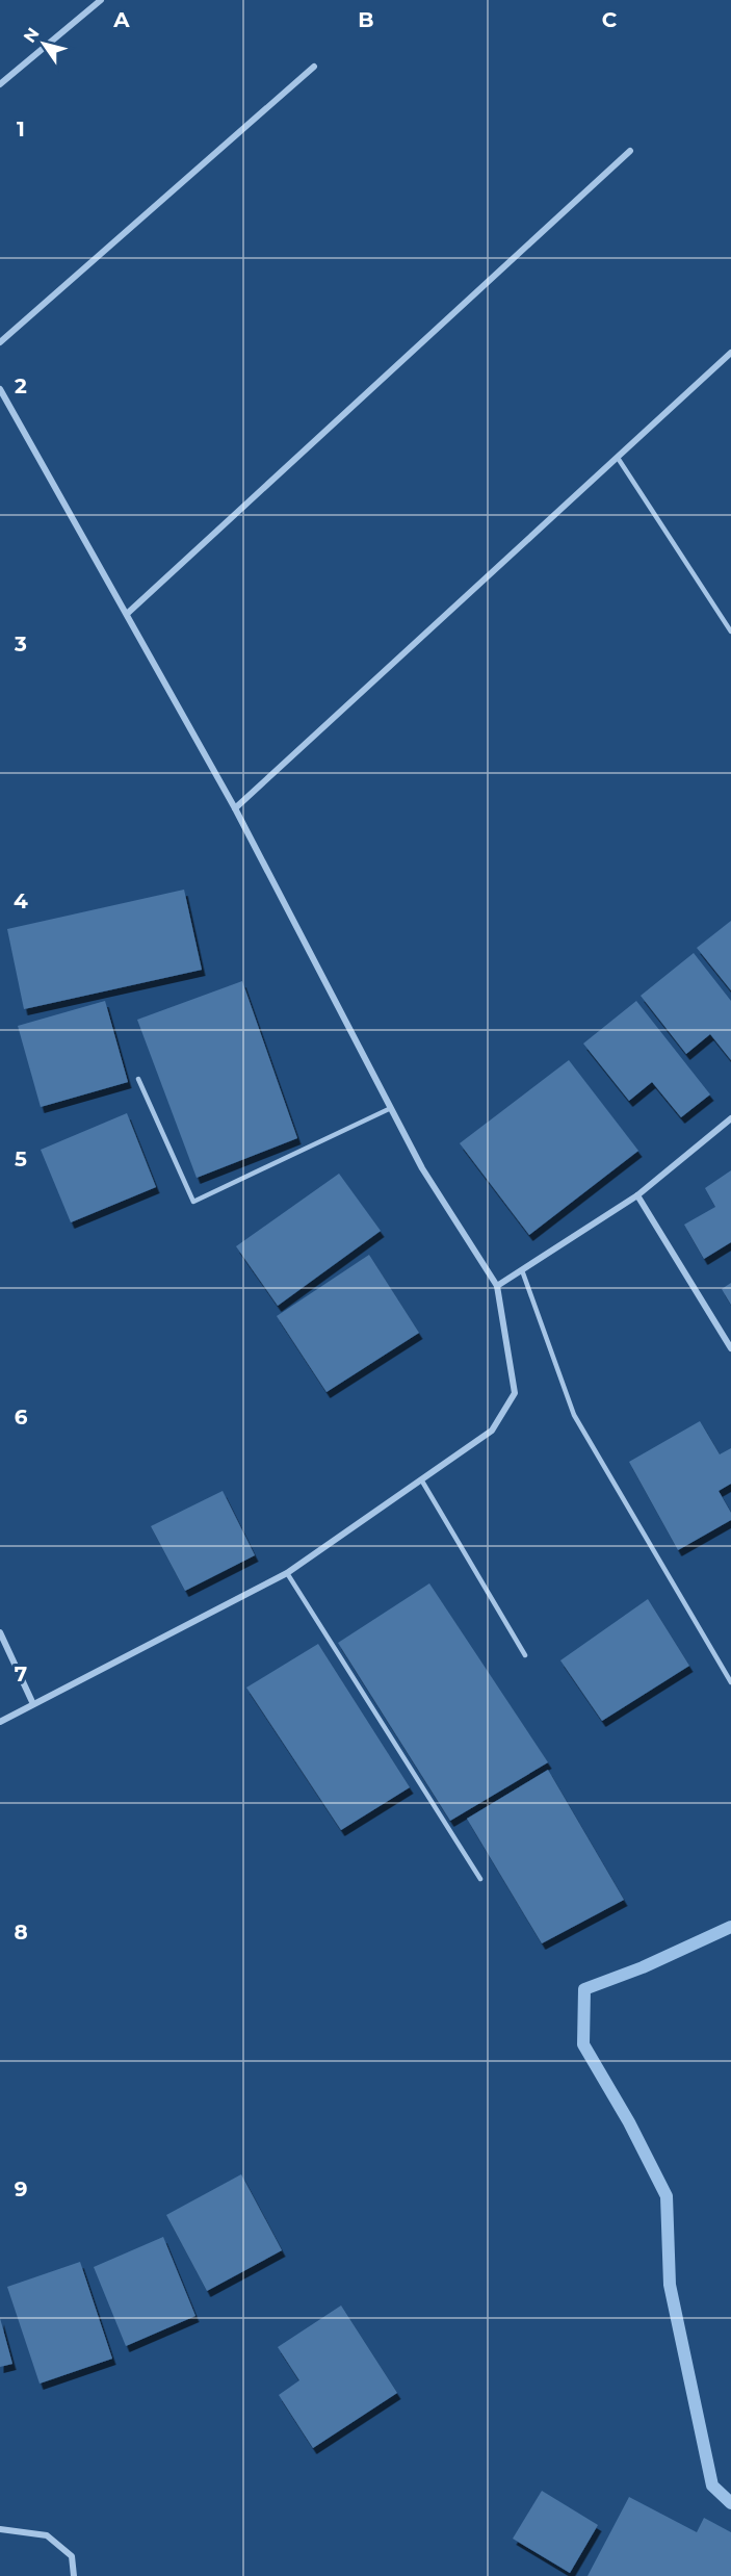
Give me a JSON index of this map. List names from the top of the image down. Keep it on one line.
{"north":"top left","grid":{"columns":["A","B","C"],"rows":["1","2","3","4","5","6","7","8","9"]}}
